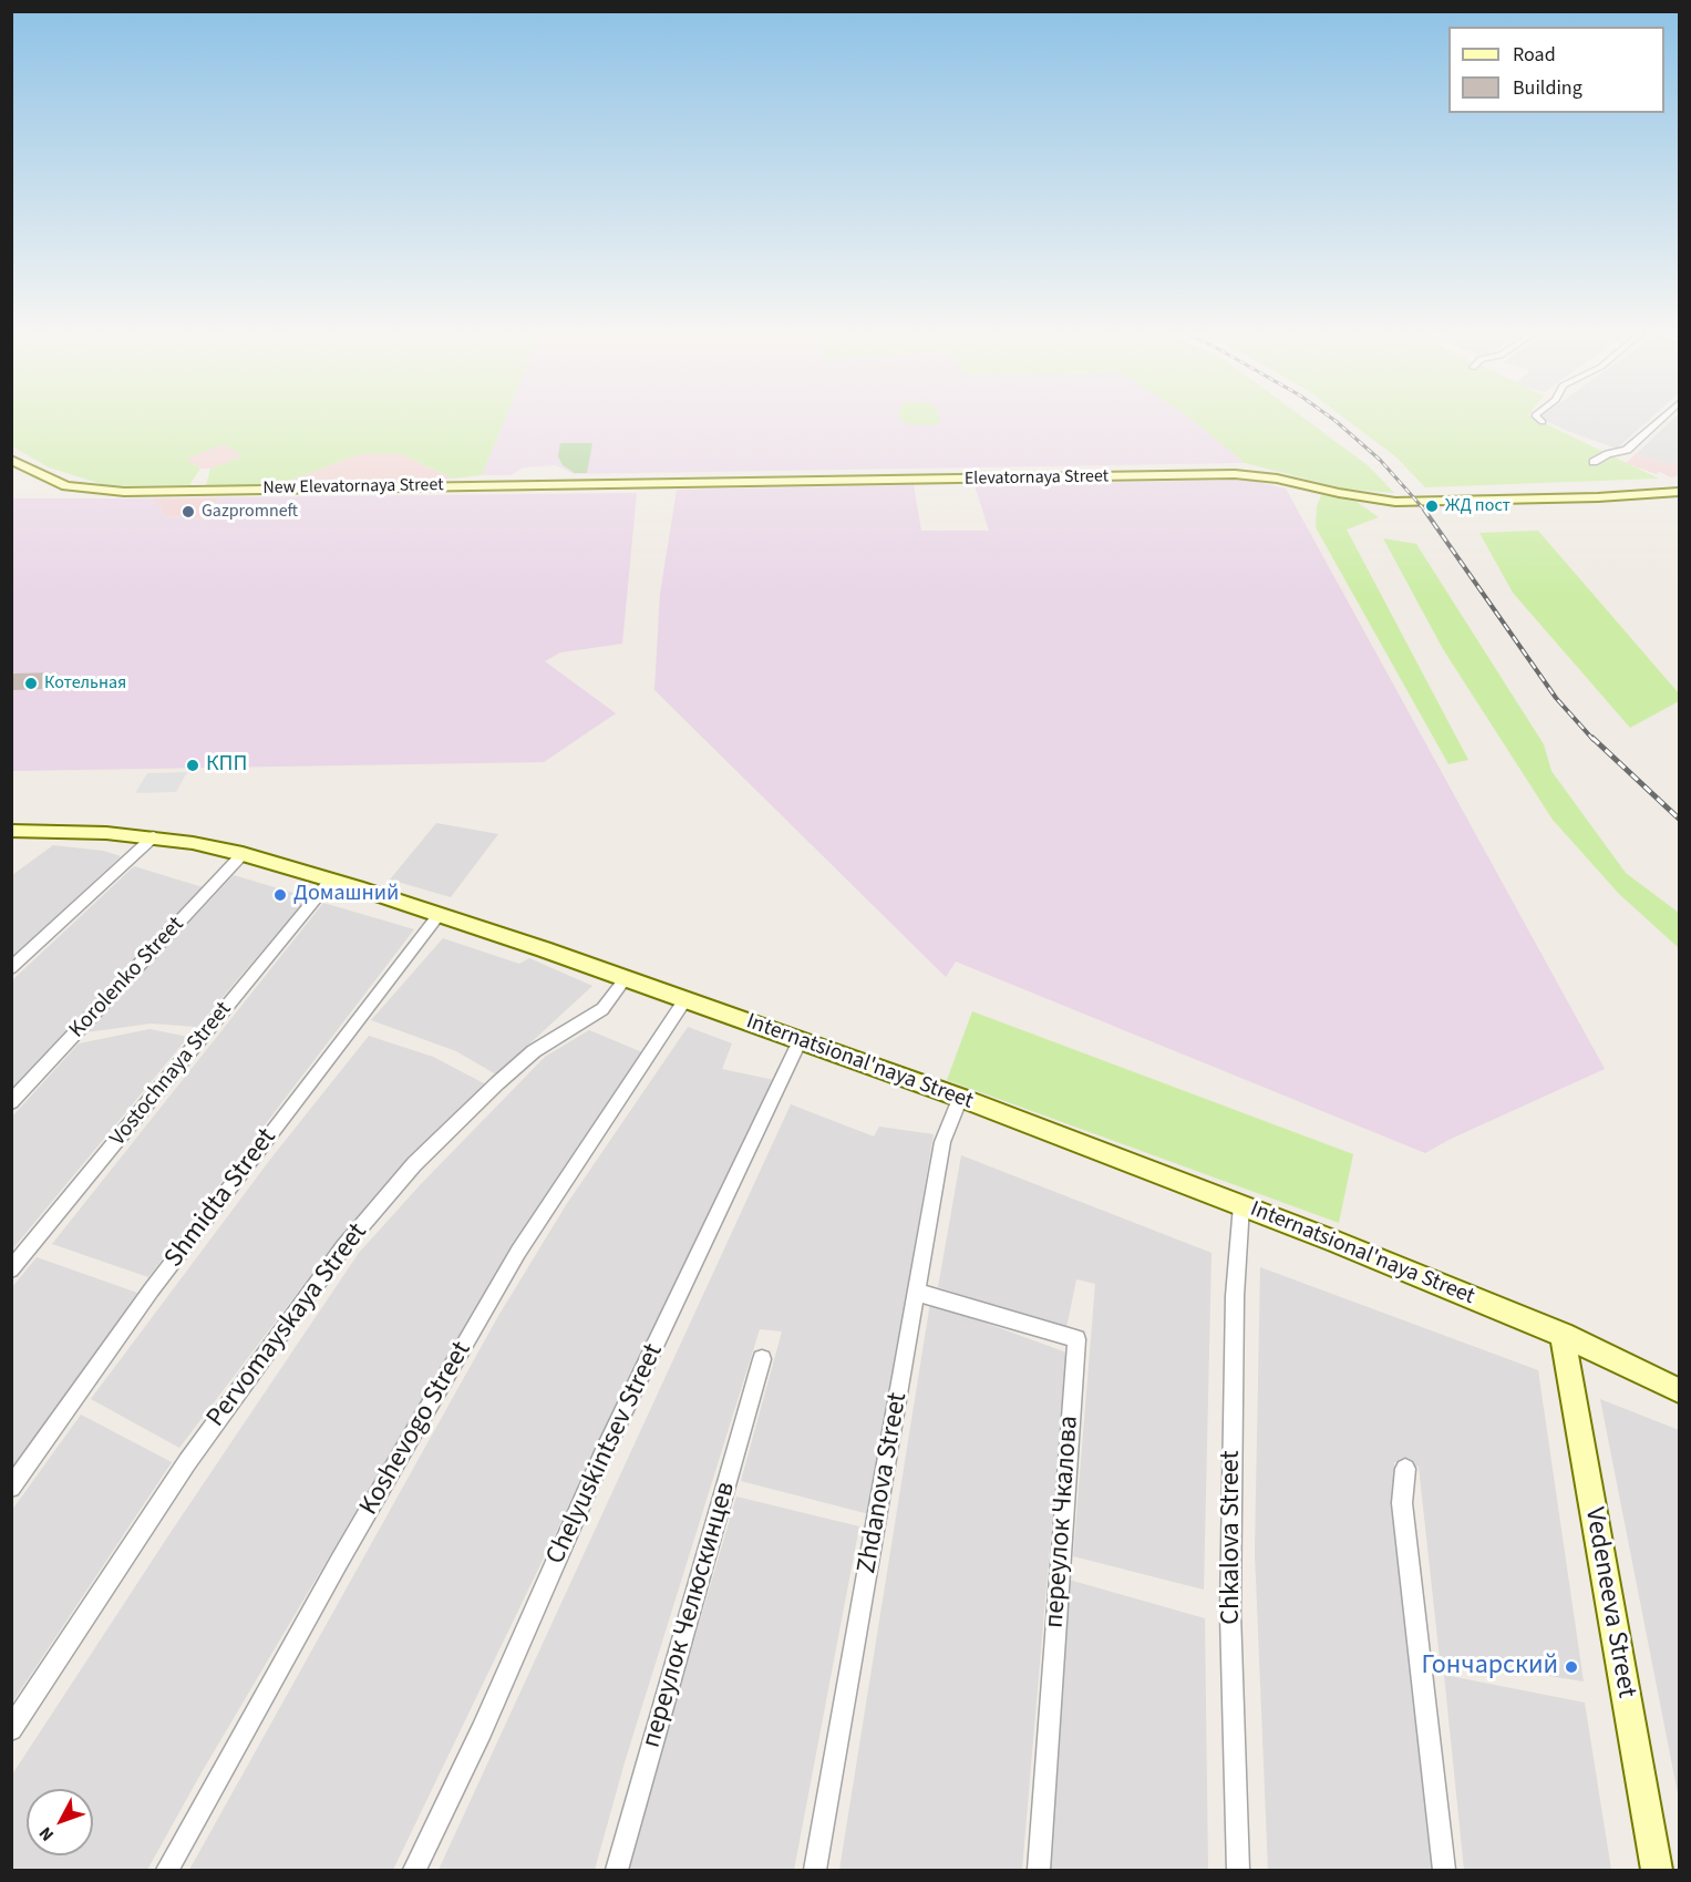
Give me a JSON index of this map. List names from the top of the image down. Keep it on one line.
{"streets":{"main road":["Elevatornaya Street","New Elevatornaya Street","Internatsional'naya Street","Vedeneeva Street"],"street":["Korolenko Street","Vostochnaya Street","Shmidta Street","Pervomayskaya Street","Koshevogo Street","Chelyuskintsev Street","Zhdanova Street","переулок Чкалова","Chkalova Street","переулок Челюскинцев"]},"crossings":[["Elevatornaya Street","New Elevatornaya Street"],["Korolenko Street","Internatsional'naya Street"],["Internatsional'naya Street","Vostochnaya Street"],["Internatsional'naya Street","Shmidta Street"],["Internatsional'naya Street","Pervomayskaya Street"],["Internatsional'naya Street","Koshevogo Street"],["Internatsional'naya Street","Chelyuskintsev Street"],["Internatsional'naya Street","Zhdanova Street"],["Internatsional'naya Street","Chkalova Street"],["Internatsional'naya Street","Vedeneeva Street"],["Zhdanova Street","переулок Чкалова"]],"places":["ЖД пост","Gazpromneft","Котельная","КПП","Домашний","Гончарский"],"legend":["Road","Building"],"north":"bottom left"}
